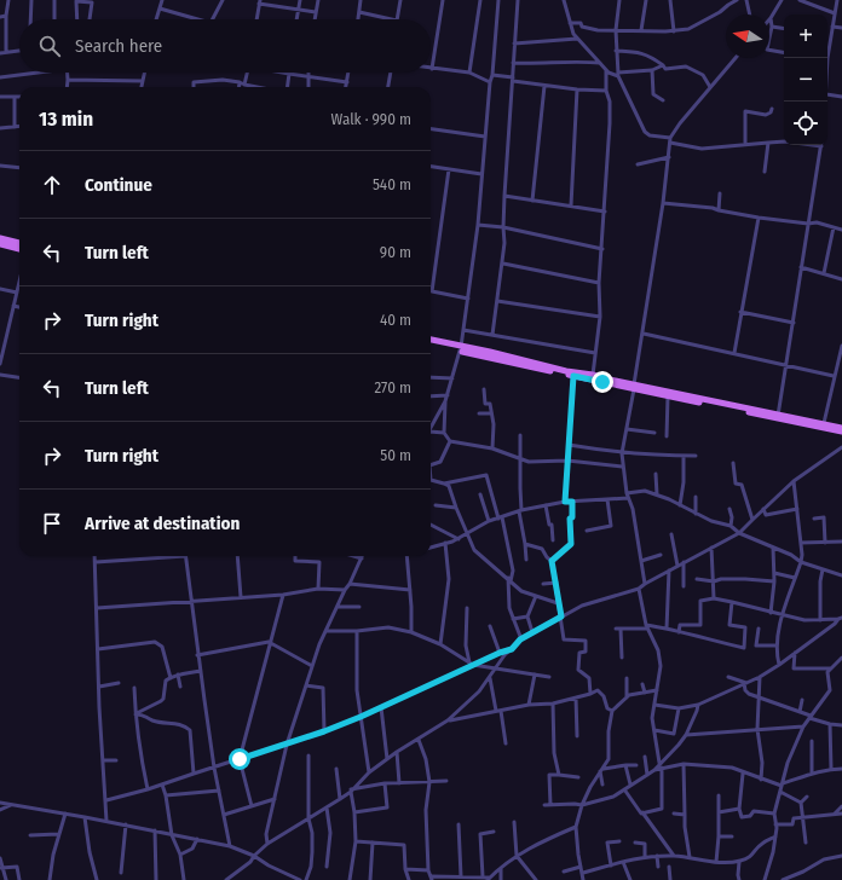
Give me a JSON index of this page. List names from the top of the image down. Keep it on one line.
{"north":"left","page":{"map_buttons":["+","−"],"search":"Search here","heading":["13 min","Walk · 990 m"],"list":[["Continue","540 m"],["Turn left","90 m"],["Turn right","40 m"],["Turn left","270 m"],["Turn right","50 m"],"Arrive at destination"]}}
